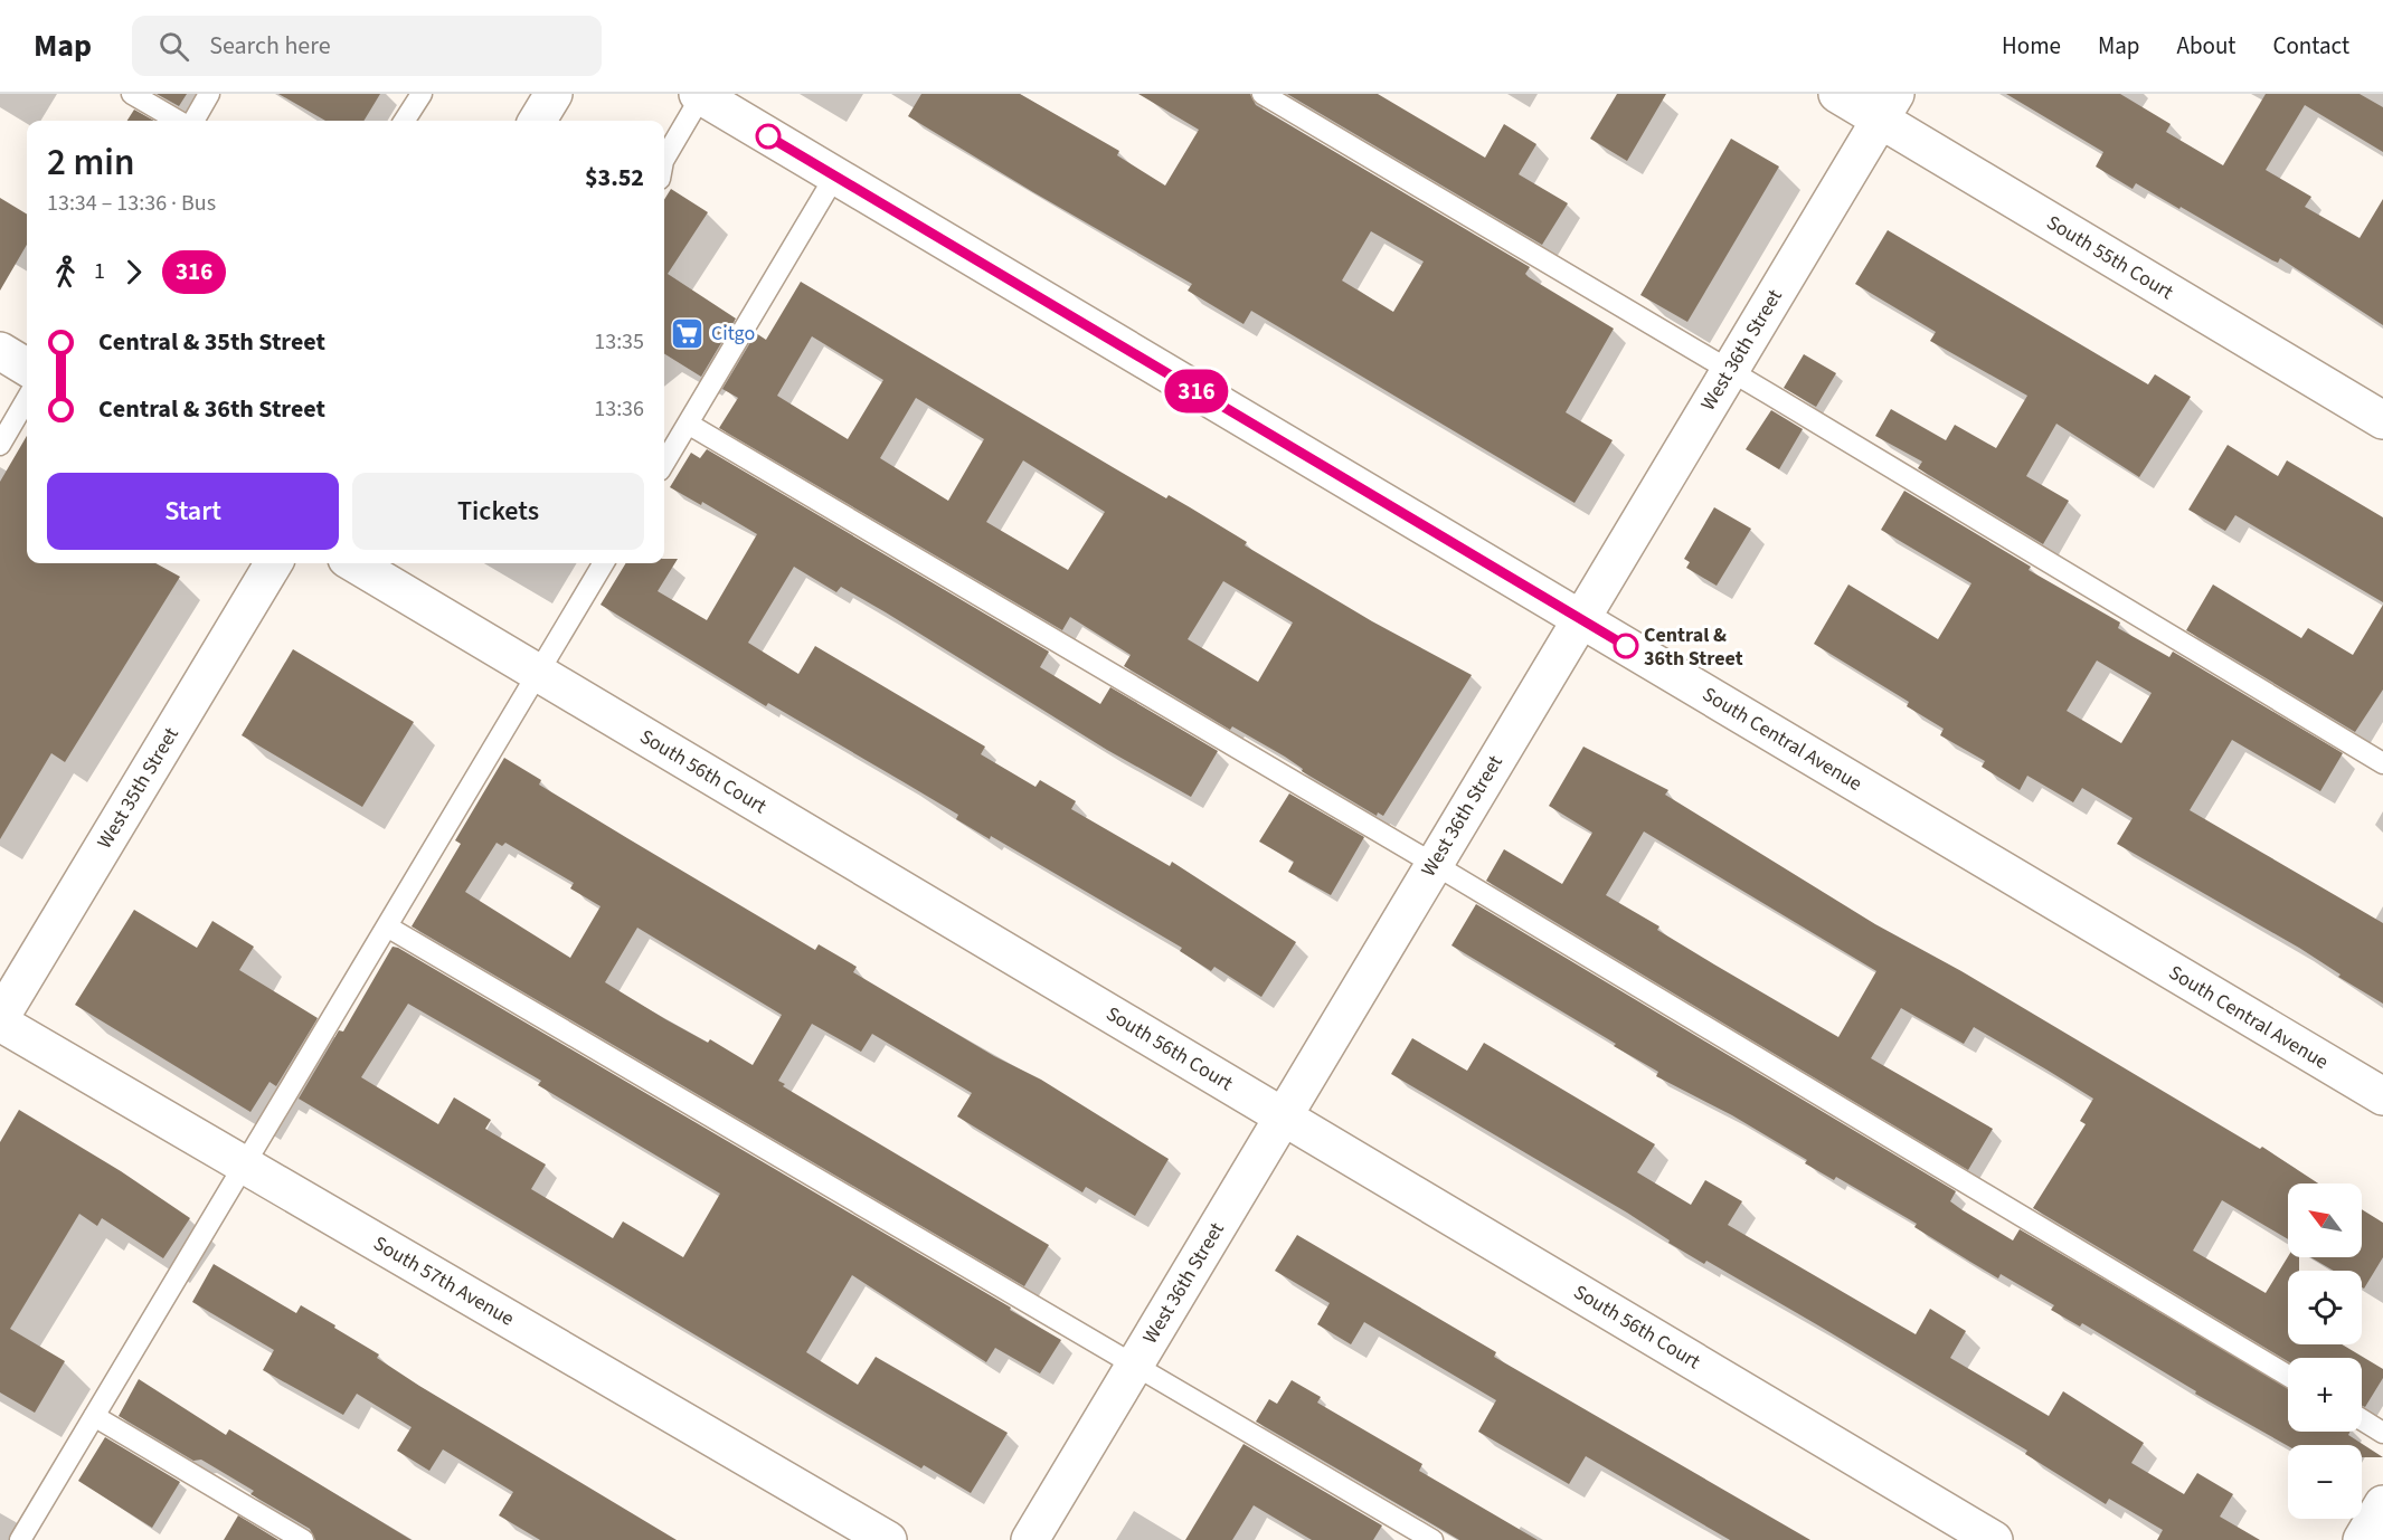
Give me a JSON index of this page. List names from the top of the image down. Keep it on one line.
{"streets":{"street":["South 55th Court","West 36th Street","South Central Avenue","South 56th Court","West 35th Street","South 57th Avenue"]},"crossings":[["South 55th Court","West 36th Street"],["West 36th Street","South Central Avenue"],["West 36th Street","South 56th Court"],["West 35th Street","South 57th Avenue"]],"places":{"supermarket":["Citgo"],"other":["Central & 36th Street"]},"lines":["bus line 316"],"north":"top left","page":{"header":"Map","search":"Search here","nav":["Home","Map","About","Contact"],"on_map":"316","heading":["2 min","13:34 – 13:36 · Bus","$3.52"],"legs":["1","316"],"list":[{"name":"Central & 35th Street","value":"13:35"},{"name":"Central & 36th Street","value":"13:36"}],"buttons":["Start","Tickets"],"map_buttons":["+","−"]}}
